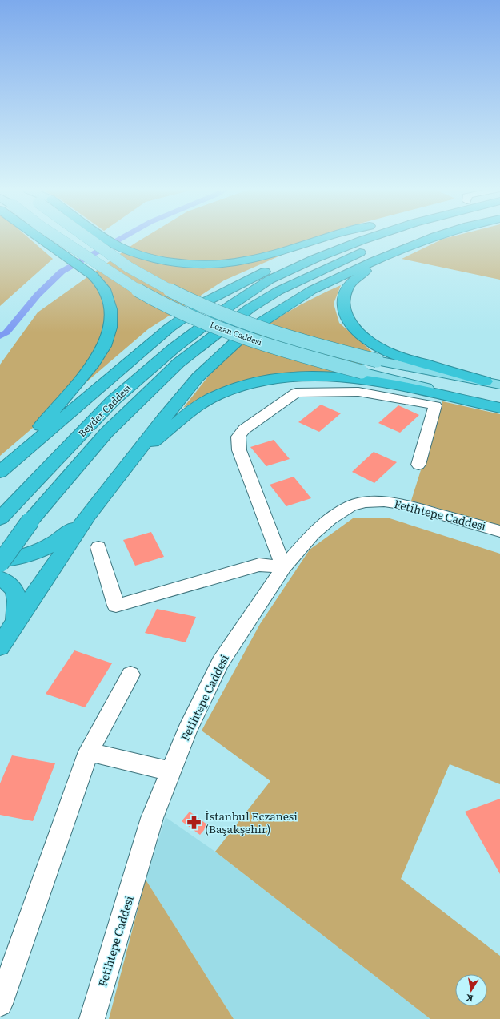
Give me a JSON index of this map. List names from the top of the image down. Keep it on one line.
{"streets":{"highway":["Beyder Caddesi"],"main road":["Lozan Caddesi"],"street":["Fetihtepe Caddesi"]},"places":{"pharmacy":["İstanbul Eczanesi (Başakşehir)"]},"north":"bottom"}
